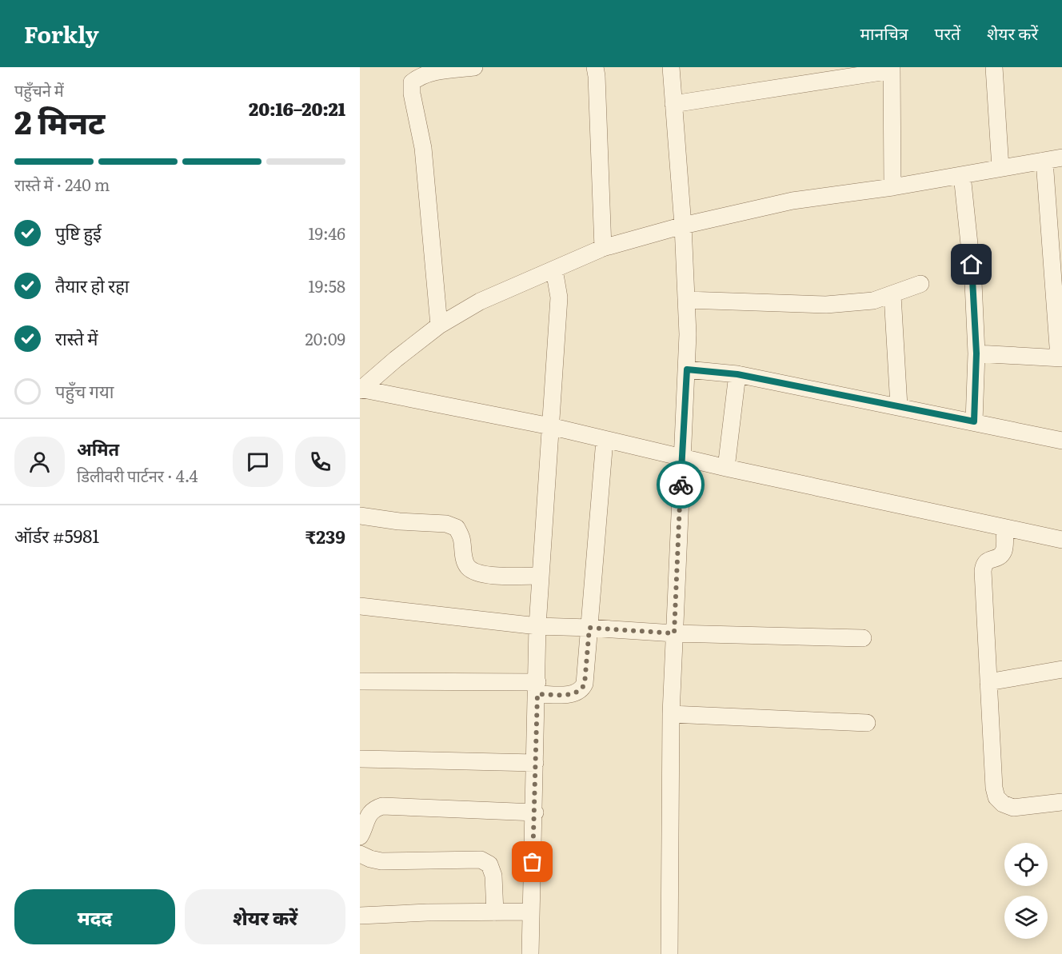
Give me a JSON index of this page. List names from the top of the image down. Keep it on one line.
{"page":{"header":"Forkly","nav":["मानचित्र","परतें","शेयर करें"],"heading":["2 मिनट","पहुँचने में","20:16–20:21"],"panel":["अमित","डिलीवरी पार्टनर · 4.4","ऑर्डर #5981","₹239"],"bar":"रास्ते में · 240 m","list":[["पुष्टि हुई","19:46"],["तैयार हो रहा","19:58"],["रास्ते में","20:09"],"पहुँच गया"],"buttons":["मदद","शेयर करें"]}}
